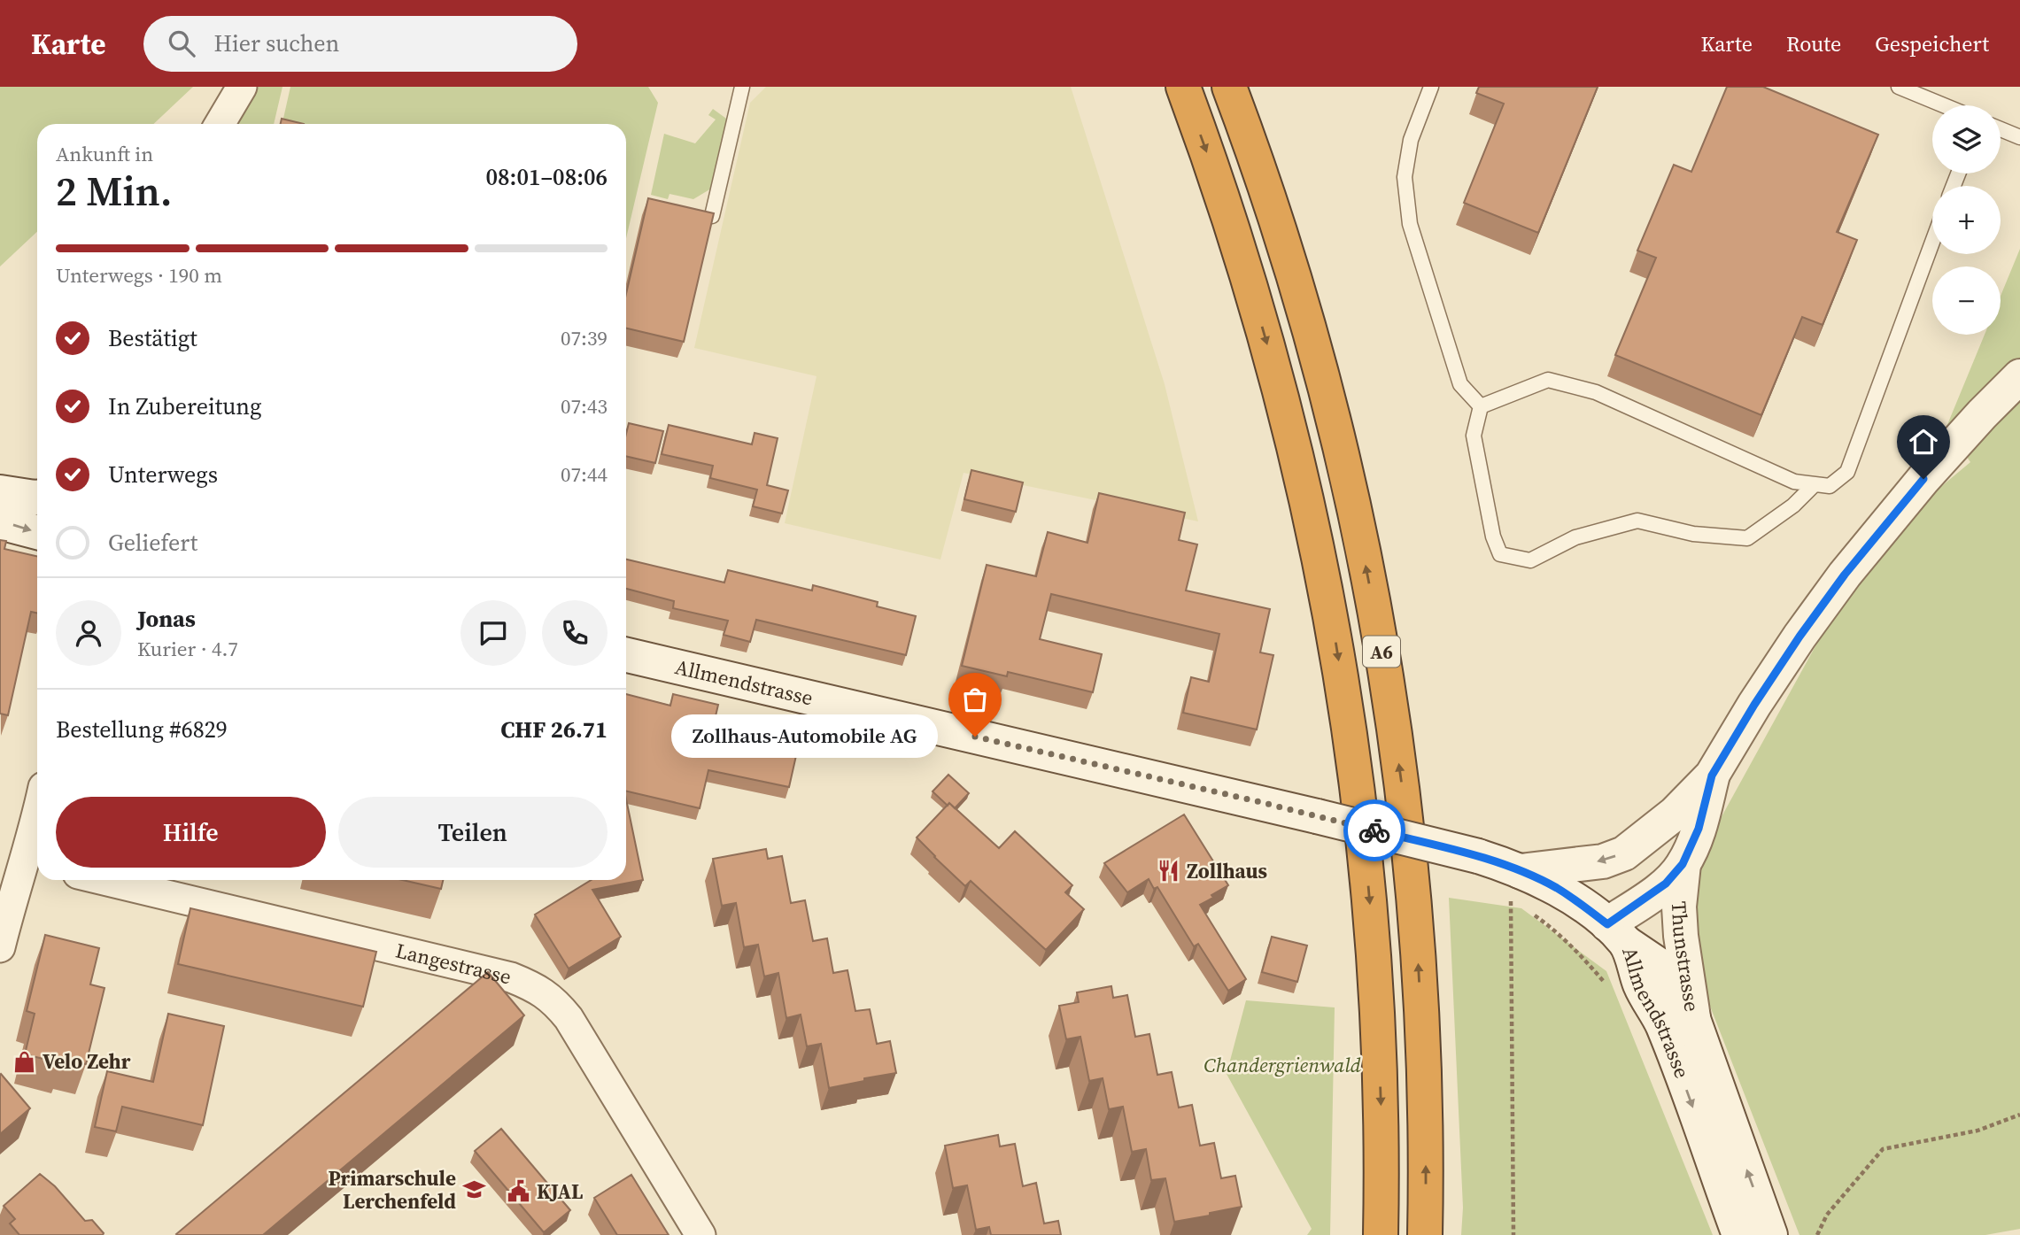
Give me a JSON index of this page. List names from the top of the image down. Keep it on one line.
{"streets":{"highway":["A6"],"main road":["Allmendstrasse","Thunstrasse"],"street":["Langestrasse"]},"crossings":[["Allmendstrasse","Thunstrasse"]],"parks":["Chandergrienwald"],"places":{"other":["Zollhaus-Automobile AG"],"restaurant":["Zollhaus"],"shop":["Velo Zehr"],"school or university":["Primarschule Lerchenfeld"],"public building":["KJAL"]},"page":{"header":"Karte","search":"Hier suchen","nav":["Karte","Route","Gespeichert"],"map_buttons":["+","−"],"heading":["2 Min.","Ankunft in","08:01–08:06"],"panel":["Jonas","Kurier · 4.7","Bestellung #6829","CHF 26.71"],"bar":"Unterwegs · 190 m","list":[["Bestätigt","07:39"],["In Zubereitung","07:43"],["Unterwegs","07:44"],"Geliefert"],"bubble":"Zollhaus-Automobile AG","buttons":["Hilfe","Teilen"]}}
